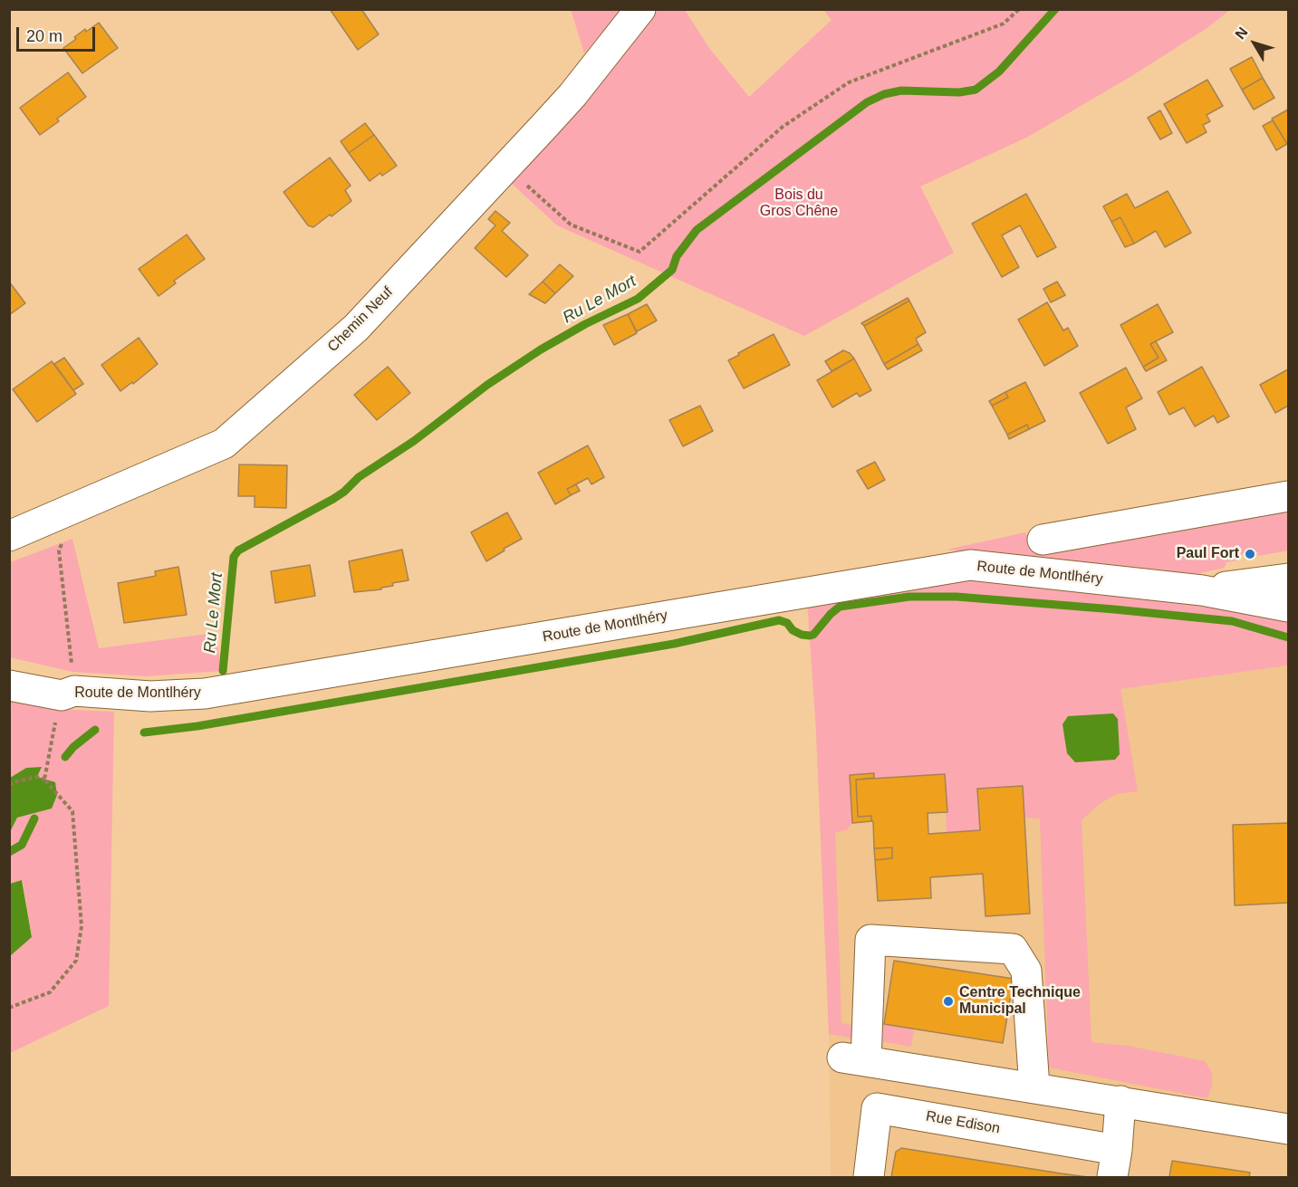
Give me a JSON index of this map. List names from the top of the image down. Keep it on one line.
{"streets":{"street":["Chemin Neuf","Route de Montlhéry","Rue Edison"]},"water":["Ru Le Mort"],"parks":["Bois du Gros Chêne"],"places":["Paul Fort","Centre Technique Municipal"],"scale_bar":"20 m","north":"top left"}
